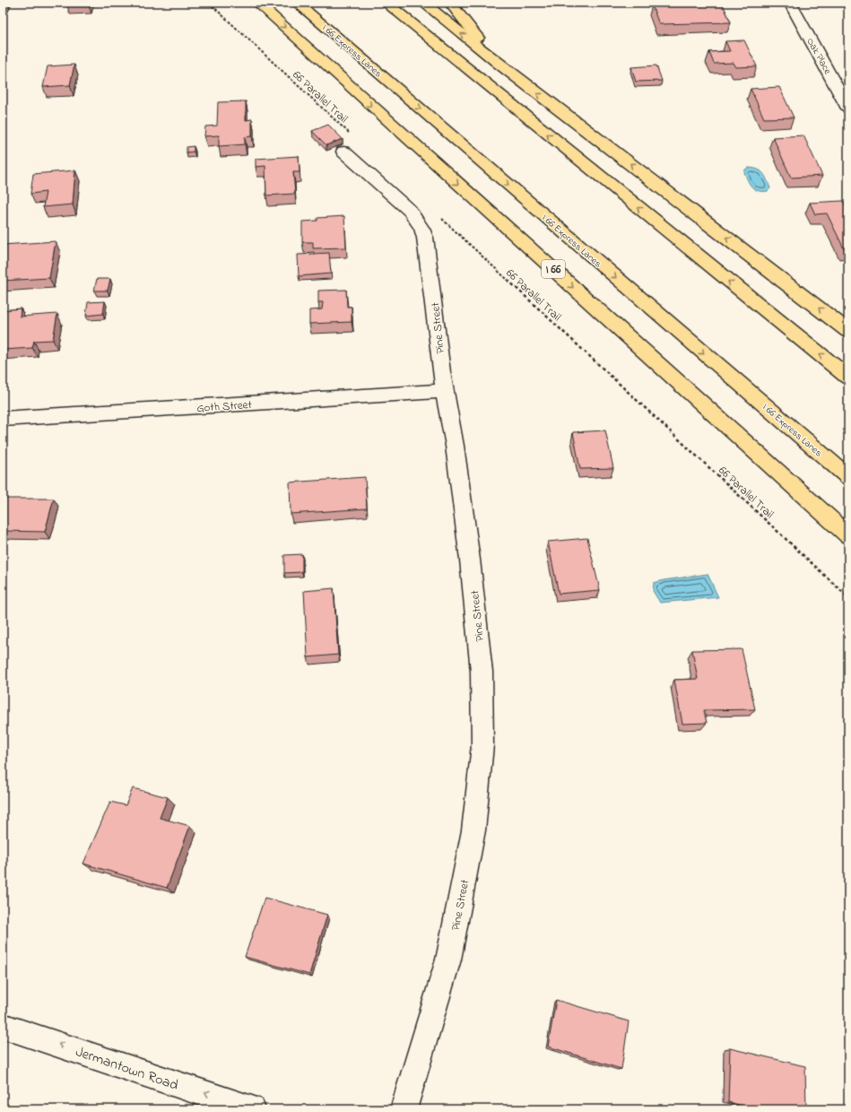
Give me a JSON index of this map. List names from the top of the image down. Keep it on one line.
{"streets":{"highway":["I 66 Express Lanes","I 66"],"street":["Oak Place","Pine Street","Goth Street","Jermantown Road"],"path":["66 Parallel Trail"]},"crossings":[["66 Parallel Trail","Pine Street"],["Pine Street","Goth Street"]],"one_way":["Jermantown Road"]}
